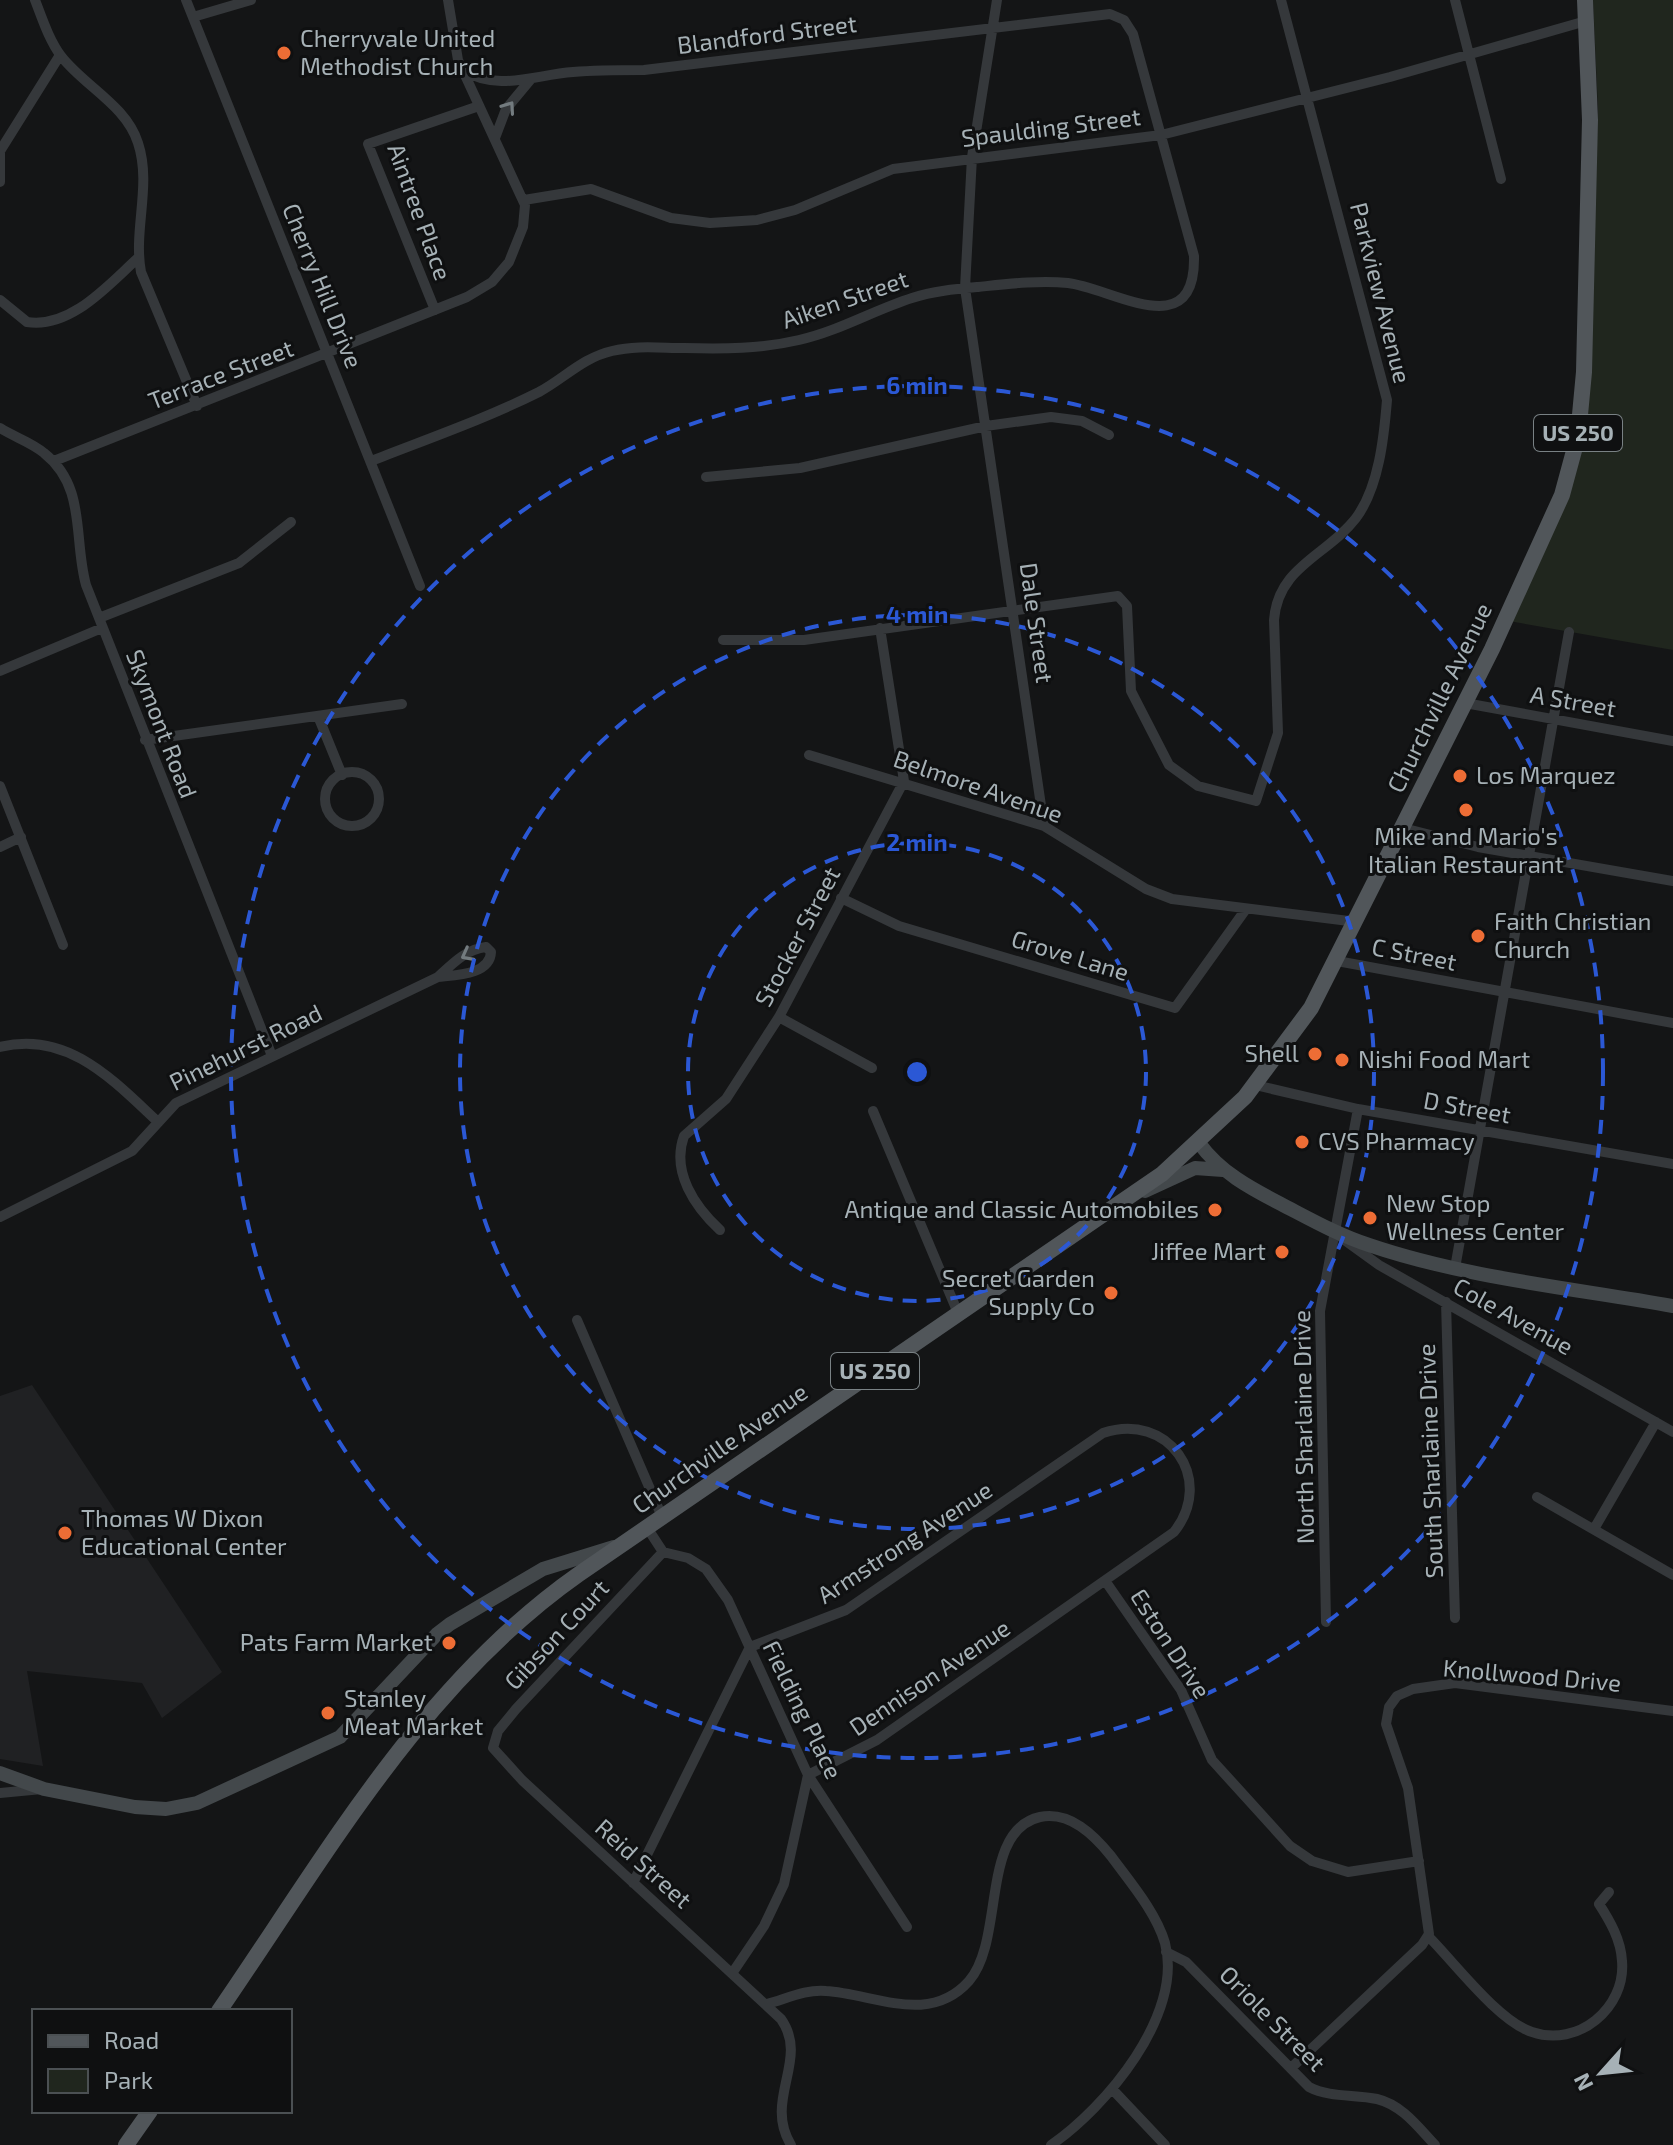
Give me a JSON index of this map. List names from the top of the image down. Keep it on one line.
{"streets":{"main road":["US 250","Churchville Avenue"],"street":["Blandford Street","Spaulding Street","Aintree Place","Cherry Hill Drive","Parkview Avenue","Aiken Street","Terrace Street","Dale Street","A Street","Skymont Road","Belmore Avenue","Stocker Street","C Street","Grove Lane","Pinehurst Road","D Street","Cole Avenue","North Sharlaine Drive","South Sharlaine Drive","Armstrong Avenue","Gibson Court","Eston Drive","Knollwood Drive","Dennison Avenue","Fielding Place","Reid Street","Oriole Street"]},"crossings":[["Blandford Street","Spaulding Street"],["Blandford Street","Aiken Street"],["Blandford Street","Dale Street"],["Spaulding Street","Parkview Avenue"],["Spaulding Street","Aiken Street"],["Spaulding Street","Terrace Street"],["Spaulding Street","Dale Street"],["Spaulding Street","Churchville Avenue"],["Aintree Place","Terrace Street"],["Cherry Hill Drive","Aiken Street"],["Cherry Hill Drive","Terrace Street"],["Parkview Avenue","Dale Street"],["Aiken Street","Dale Street"],["Terrace Street","Skymont Road"],["Dale Street","Belmore Avenue"],["Churchville Avenue","A Street"],["Churchville Avenue","Belmore Avenue"],["Churchville Avenue","C Street"],["Churchville Avenue","D Street"],["Skymont Road","Pinehurst Road"],["Belmore Avenue","Stocker Street"],["Belmore Avenue","Grove Lane"],["Stocker Street","Grove Lane"],["D Street","North Sharlaine Drive"],["Cole Avenue","North Sharlaine Drive"],["Cole Avenue","South Sharlaine Drive"],["Armstrong Avenue","Dennison Avenue"],["Armstrong Avenue","Fielding Place"],["Gibson Court","Fielding Place"],["Gibson Court","Reid Street"],["Eston Drive","Knollwood Drive"],["Eston Drive","Dennison Avenue"],["Dennison Avenue","Fielding Place"]],"places":["Cherryvale United Methodist Church","Los Marquez","Mike and Mario's Italian Restaurant","Faith Christian Church","Shell","Nishi Food Mart","CVS Pharmacy","Antique and Classic Automobiles","New Stop Wellness Center","Jiffee Mart","Secret Garden Supply Co","Thomas W Dixon Educational Center","Pats Farm Market","Stanley Meat Market"],"legend":["Road","Park"],"north":"bottom left","rings":["6 min","4 min","2 min"]}
